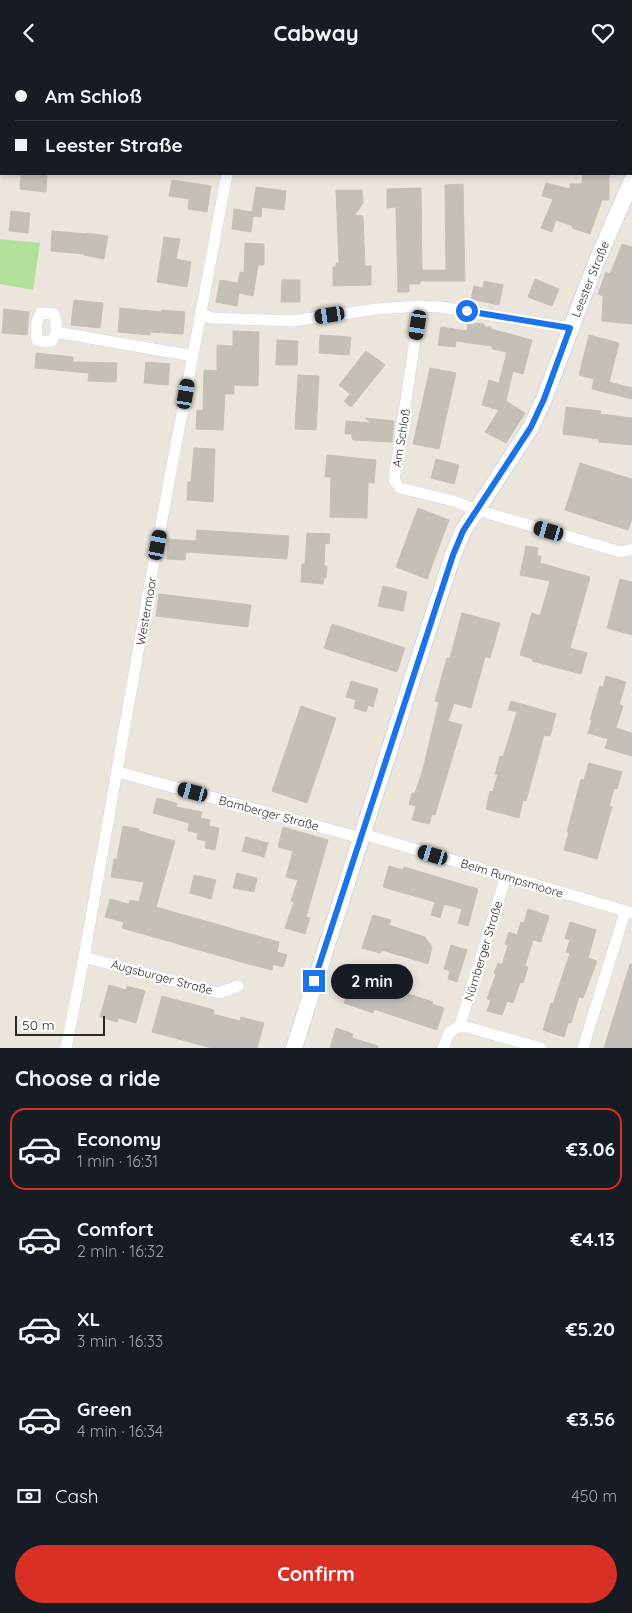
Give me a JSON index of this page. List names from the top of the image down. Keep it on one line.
{"streets":{"street":["Leester Straße","Am Schloß","Westermoor","Bamberger Straße","Beim Rumpsmoore","Nürnberger Straße","Augsburger Straße"]},"crossings":[["Leester Straße","Am Schloß"],["Leester Straße","Bamberger Straße"],["Leester Straße","Beim Rumpsmoore"],["Westermoor","Bamberger Straße"],["Westermoor","Augsburger Straße"],["Bamberger Straße","Beim Rumpsmoore"],["Beim Rumpsmoore","Nürnberger Straße"]],"scale_bar":"50 m","page":{"header":"Cabway","banner":["Am Schloß","Leester Straße"],"bubble":"2 min","scale":"50 m","heading":"Choose a ride","list":[{"name":"Economy","note":"1 min · 16:31","value":"€3.06"},{"name":"Comfort","note":"2 min · 16:32","value":"€4.13"},{"name":"XL","note":"3 min · 16:33","value":"€5.20"},{"name":"Green","note":"4 min · 16:34","value":"€3.56"}],"pay":["Cash","450 m"],"buttons":"Confirm"}}
